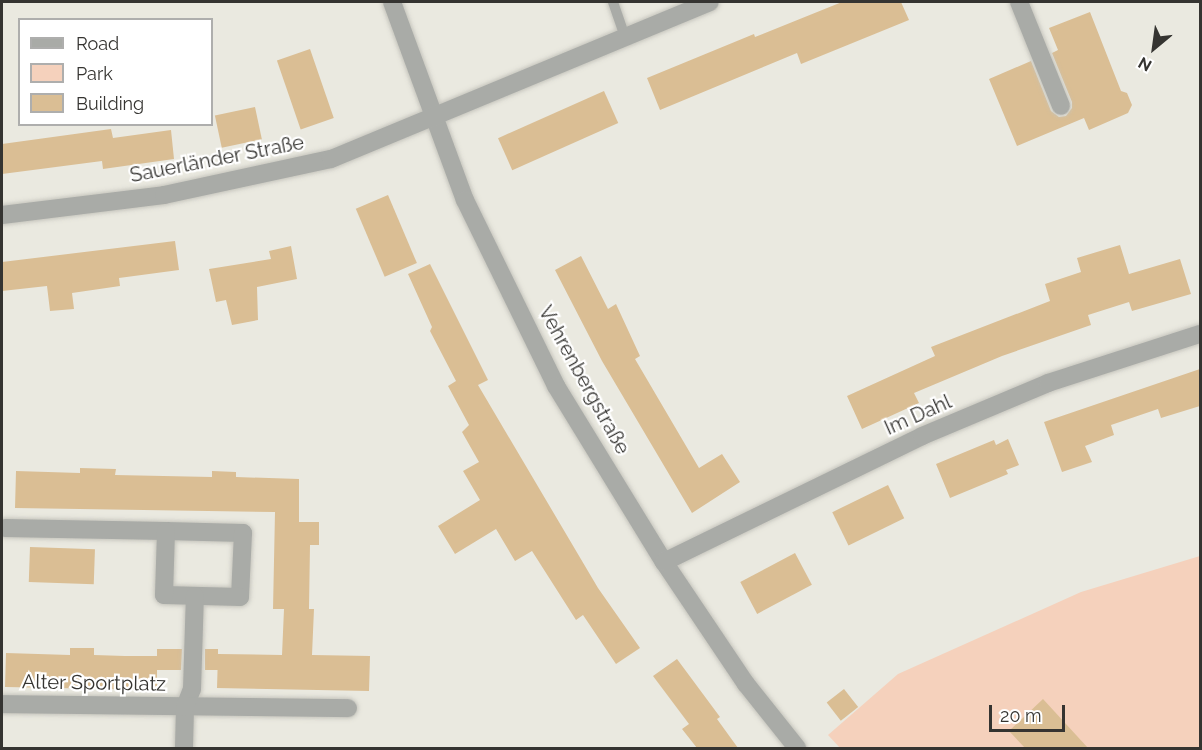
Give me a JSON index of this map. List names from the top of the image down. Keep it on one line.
{"streets":{"street":["Sauerländer Straße","Vehrenbergstraße","Im Dahl","Alter Sportplatz"]},"crossings":[["Sauerländer Straße","Vehrenbergstraße"],["Vehrenbergstraße","Im Dahl"]],"legend":["Road","Park","Building"],"scale_bar":"20 m","north":"bottom left"}
